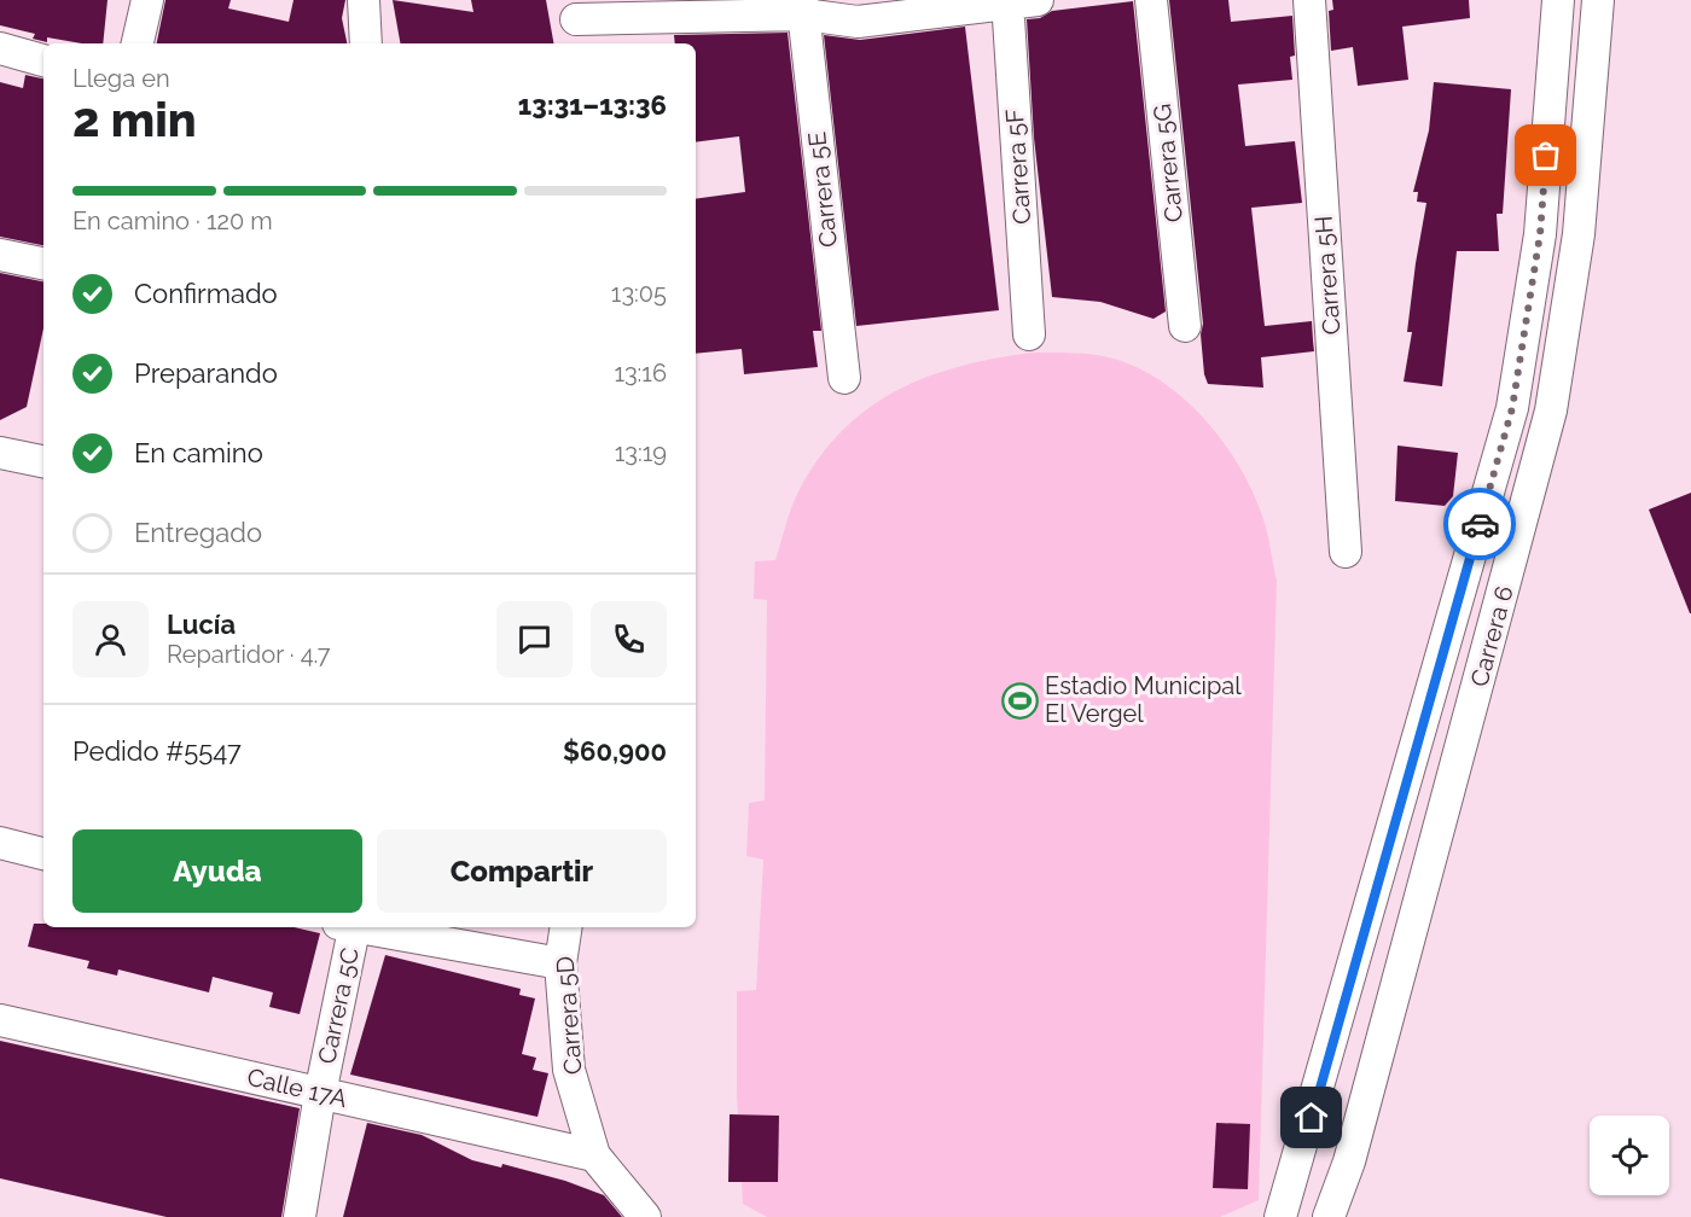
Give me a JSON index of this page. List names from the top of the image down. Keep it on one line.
{"streets":{"street":["Carrera 5G","Carrera 5F","Carrera 5E","Carrera 5H","Carrera 6","Carrera 5C","Carrera 5D","Calle 17A"]},"crossings":[["Carrera 5C","Calle 17A"],["Carrera 5D","Calle 17A"]],"places":{"sports":["Estadio Municipal El Vergel"]},"page":{"heading":["2 min","Llega en","13:31–13:36"],"panel":["Lucía","Repartidor · 4.7","Pedido #5547","$60,900"],"bar":"En camino · 120 m","list":[["Confirmado","13:05"],["Preparando","13:16"],["En camino","13:19"],"Entregado"],"buttons":["Ayuda","Compartir"]}}
